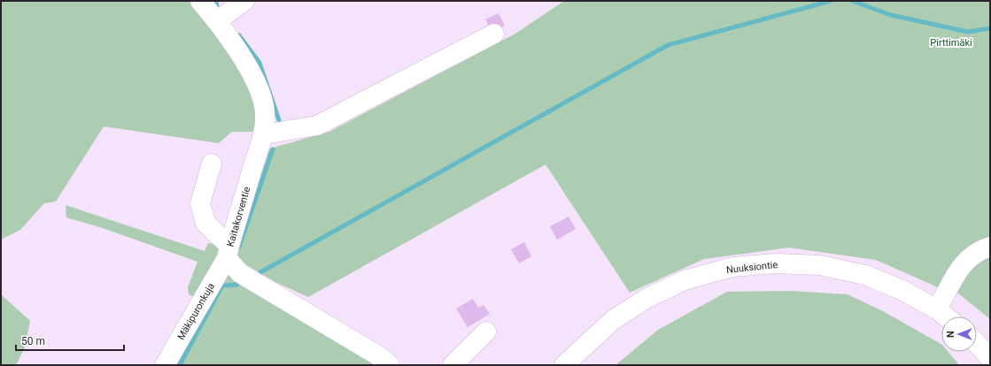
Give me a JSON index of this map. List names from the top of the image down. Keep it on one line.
{"streets":{"street":["Kaitakorventie","Nuuksiontie","Mäkipuronkuja"]},"crossings":[["Kaitakorventie","Mäkipuronkuja"]],"parks":["Pirttimäki"],"scale_bar":"50 m","north":"left"}
